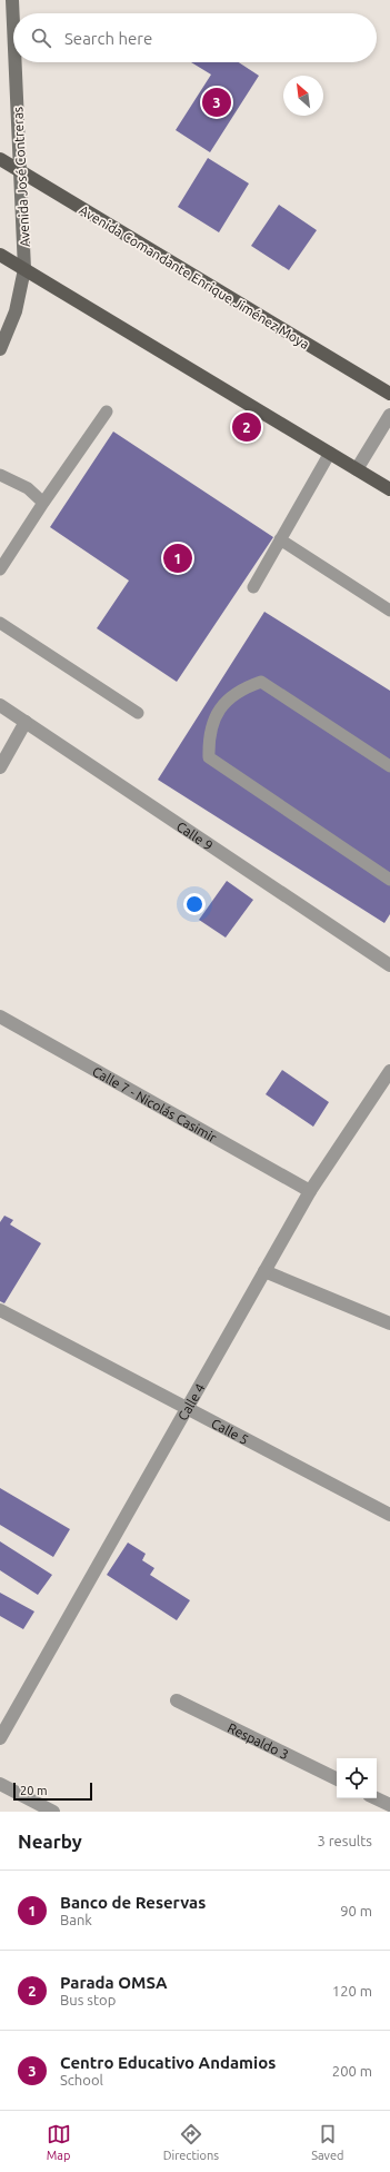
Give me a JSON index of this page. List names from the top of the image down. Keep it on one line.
{"streets":{"main road":["Avenida José Contreras","Avenida Comandante Enrique Jiménez Moya"],"street":["Calle 9","Calle 7 - Nicolás Casimir","Calle 4","Calle 5","Respaldo 3"]},"crossings":[["Avenida José Contreras","Avenida Comandante Enrique Jiménez Moya"],["Calle 7 - Nicolás Casimir","Calle 4"],["Calle 4","Calle 5"]],"scale_bar":"20 m","north":"top left","page":{"search":"Search here","pins":["3","2","1"],"scale":"20 m","heading":["Nearby","3 results"],"list":[{"mark":"1","name":"Banco de Reservas","note":"Bank","value":"90 m"},{"mark":"2","name":"Parada OMSA","note":"Bus stop","value":"120 m"},{"mark":"3","name":"Centro Educativo Andamios","note":"School","value":"200 m"}],"nav":["Map","Directions","Saved"]}}
